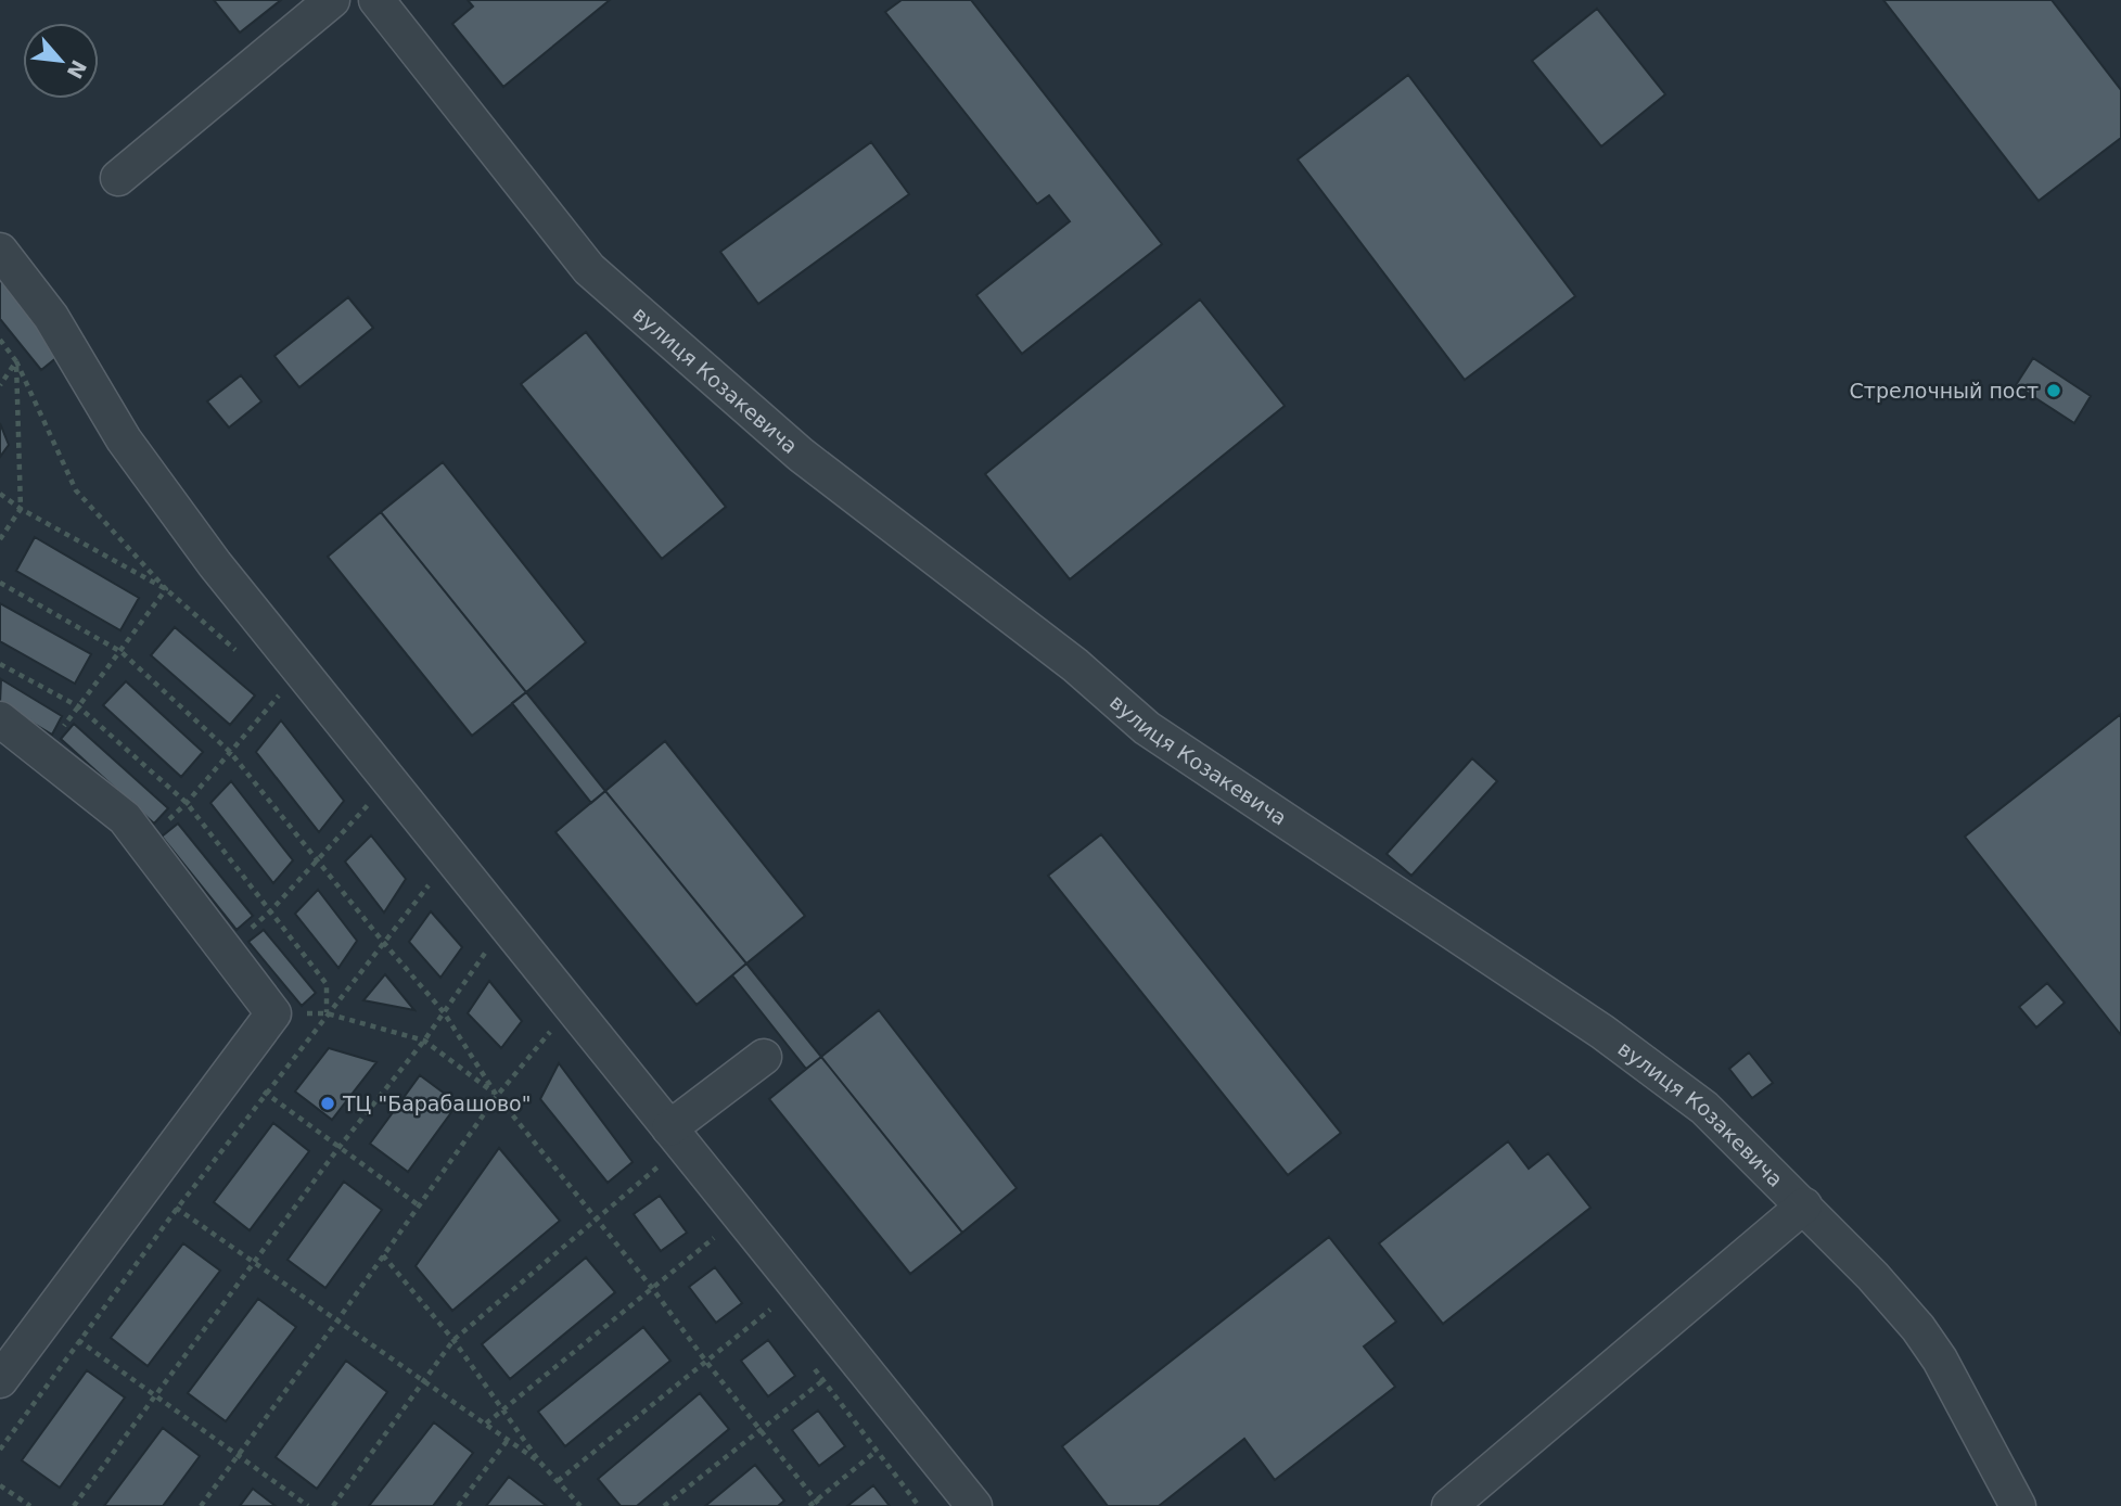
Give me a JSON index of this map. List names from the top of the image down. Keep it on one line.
{"streets":{"street":["вулиця Козакевича"]},"places":["Стрелочный пост","ТЦ \"Барабашово\""],"north":"bottom right"}
